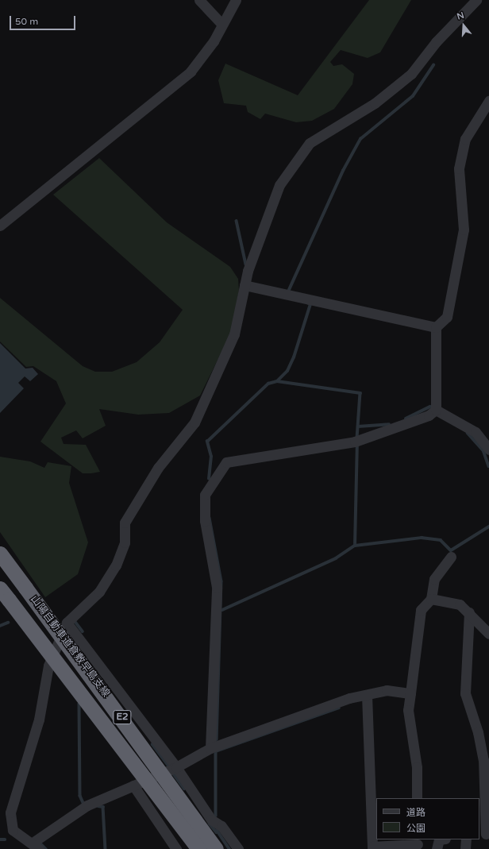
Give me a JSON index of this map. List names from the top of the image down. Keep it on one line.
{"streets":{"highway":["山陽自動車道倉敷早島支線","E2"]},"legend":["道路","公園"],"scale_bar":"50 m","north":"top"}
